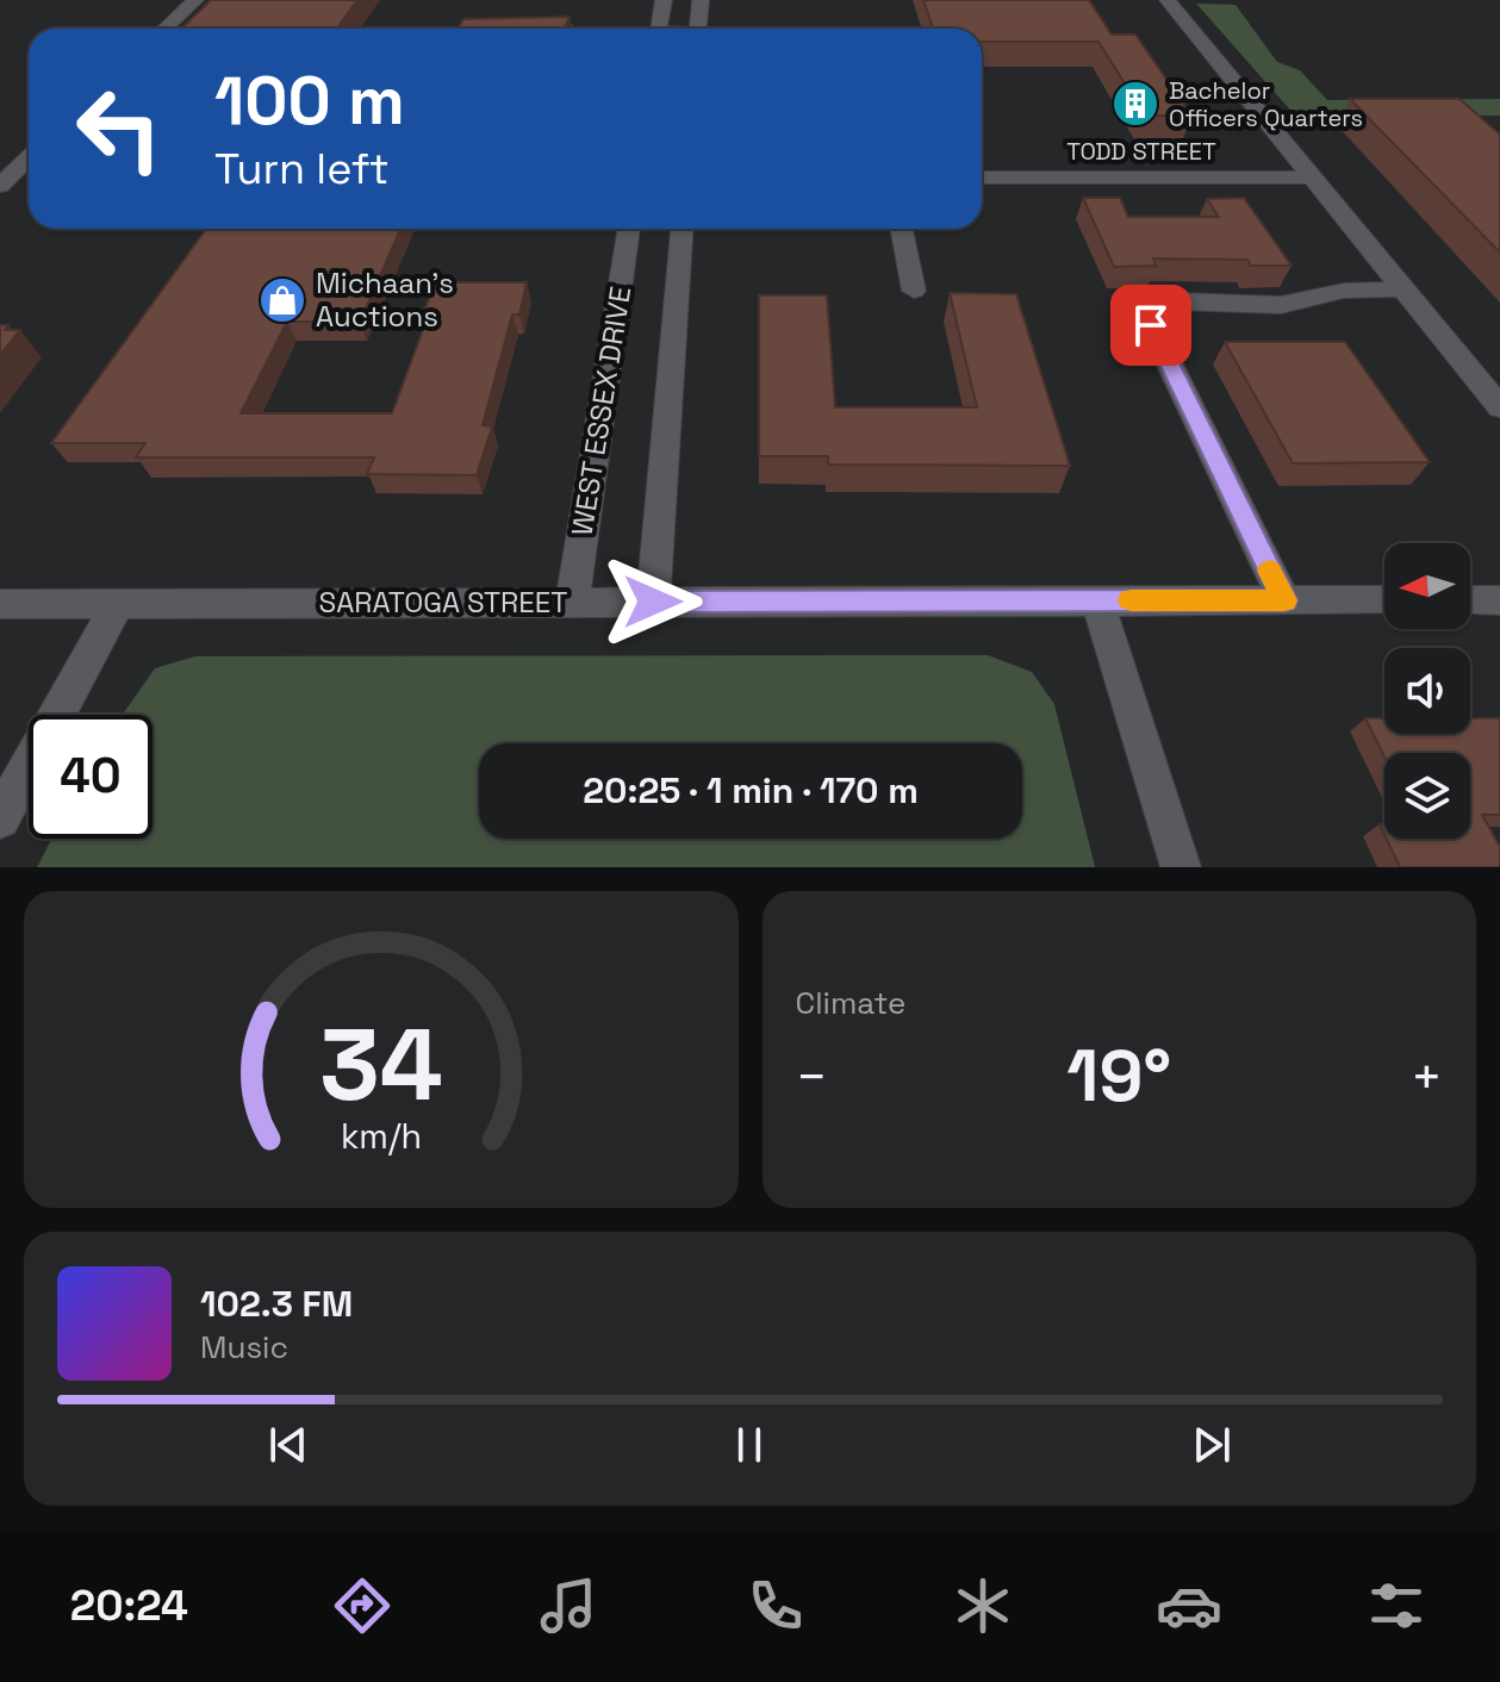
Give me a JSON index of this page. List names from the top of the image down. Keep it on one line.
{"streets":{"street":["TODD STREET","WEST ESSEX DRIVE","SARATOGA STREET"]},"crossings":[["WEST ESSEX DRIVE","SARATOGA STREET"]],"places":{"building":["Bachelor Officers Quarters"],"shop":["Michaan's Auctions"]},"north":"left","page":{"turn":["100 m","Turn left"],"limit":"40","trip":"20:25 · 1 min · 170 m","tile":"Climate","heat":["−","19°","+"],"song":["102.3 FM","Music"],"tabs":"20:24","gauge":["34","km/h"]}}
